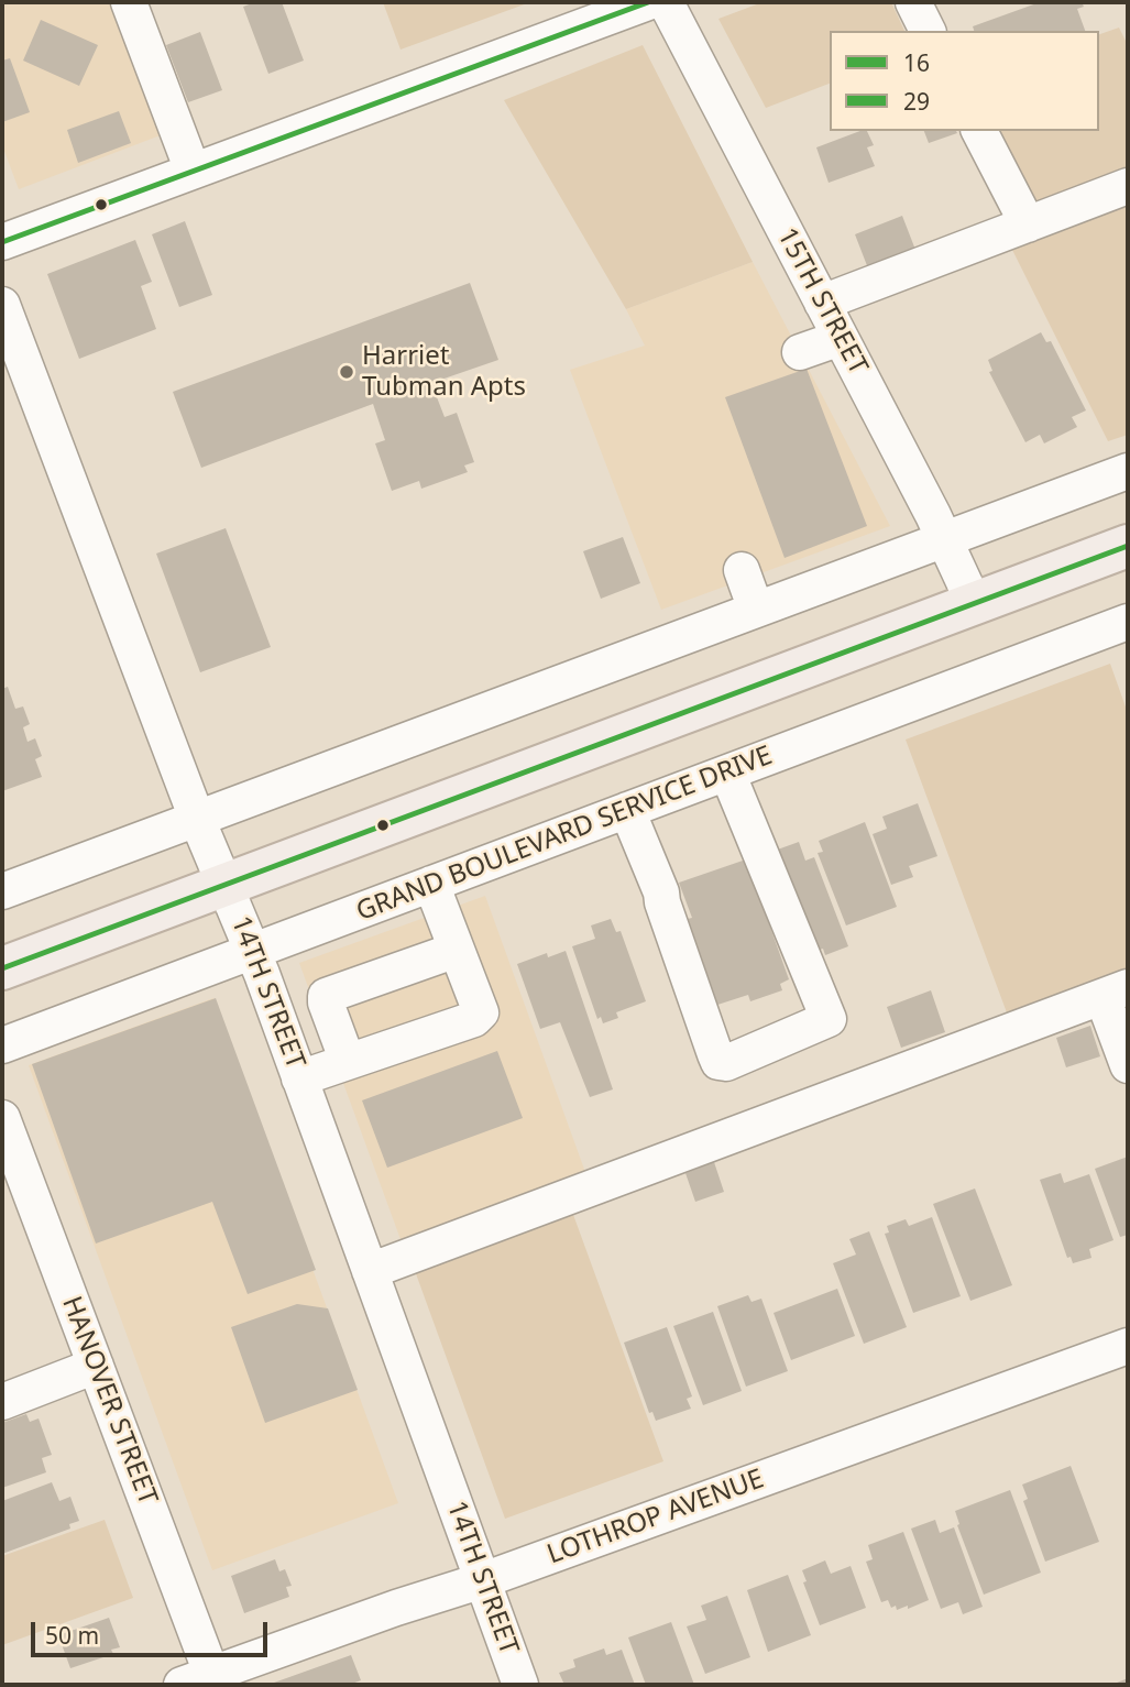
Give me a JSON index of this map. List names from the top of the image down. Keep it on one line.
{"streets":{"street":["15TH STREET","GRAND BOULEVARD SERVICE DRIVE","14TH STREET","HANOVER STREET","LOTHROP AVENUE"]},"crossings":[["GRAND BOULEVARD SERVICE DRIVE","14TH STREET"],["14TH STREET","LOTHROP AVENUE"],["HANOVER STREET","LOTHROP AVENUE"]],"places":["Harriet Tubman Apts"],"lines":["transit line 29","transit line 16"],"legend":["16","29"],"scale_bar":"50 m"}
